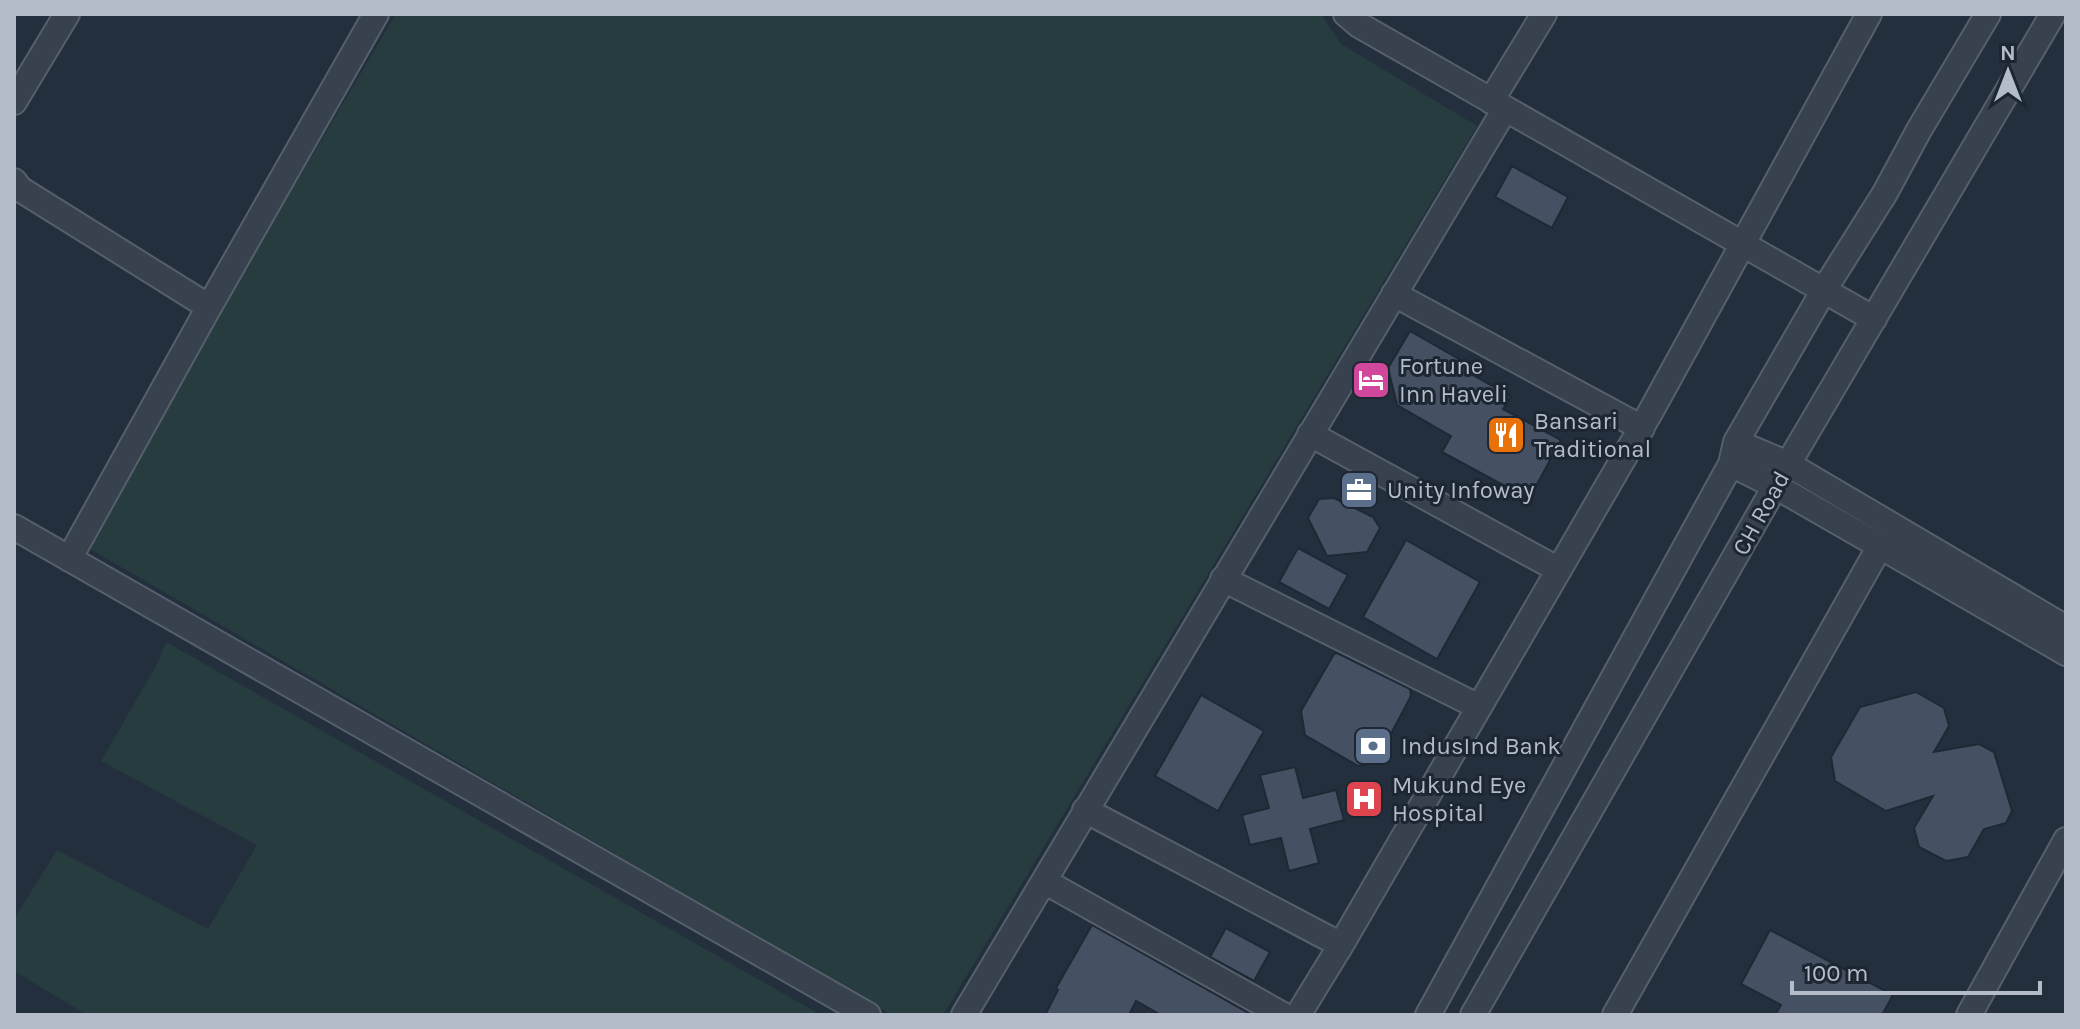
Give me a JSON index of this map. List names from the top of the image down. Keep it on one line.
{"streets":{"street":["CH Road"]},"places":{"hotel":["Fortune Inn Haveli"],"restaurant":["Bansari Traditional"],"office":["Unity Infoway"],"bank":["IndusInd Bank"],"hospital":["Mukund Eye Hospital"]},"scale_bar":"100 m","north":"top"}
